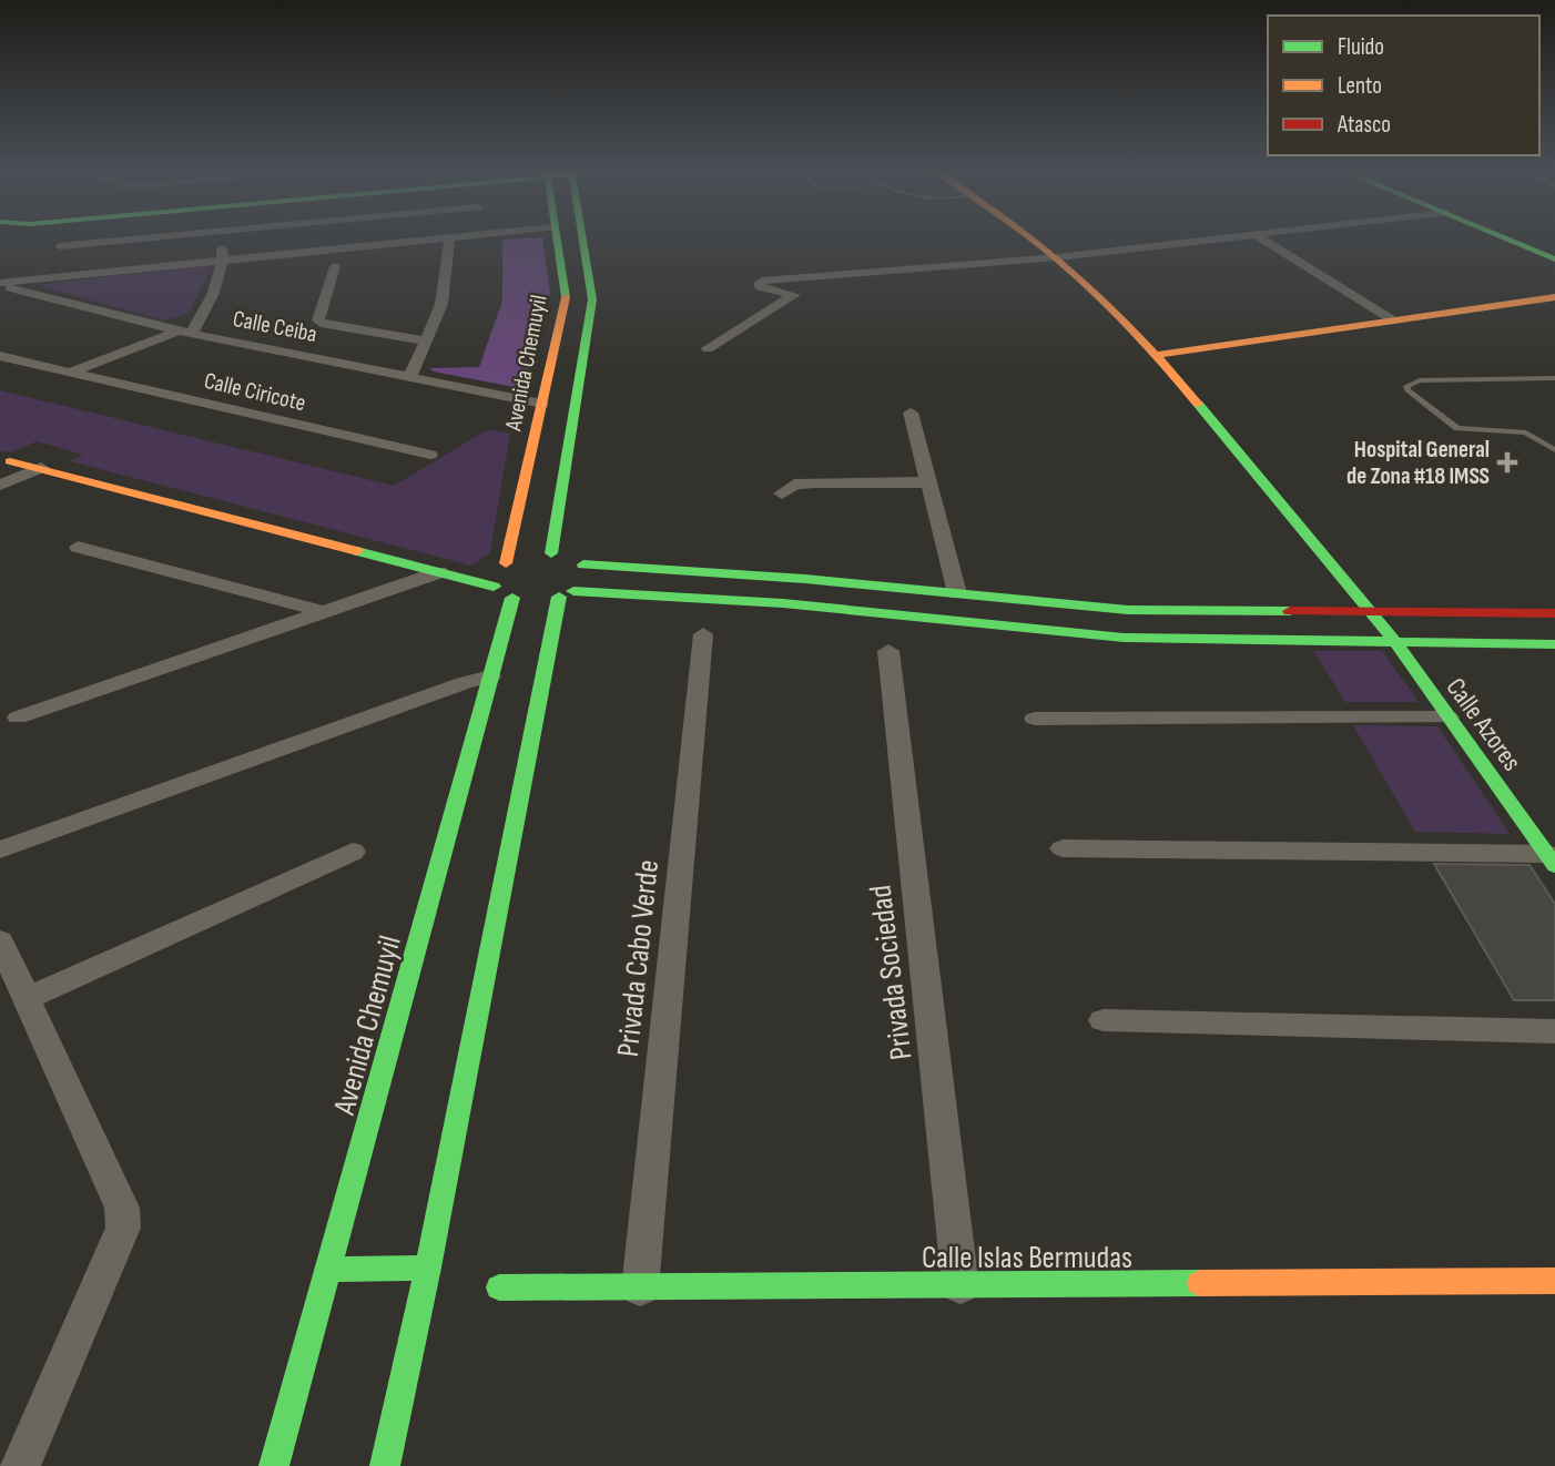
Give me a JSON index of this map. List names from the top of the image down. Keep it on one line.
{"streets":{"main road":["Avenida Chemuyil","Calle Azores","Calle Islas Bermudas"],"street":["Calle Ceiba","Calle Ciricote","Privada Cabo Verde","Privada Sociedad"]},"crossings":[["Calle Ceiba","Avenida Chemuyil"],["Privada Cabo Verde","Calle Islas Bermudas"],["Privada Sociedad","Calle Islas Bermudas"]],"places":{"health":["Hospital General de Zona #18 IMSS"]},"legend":["Fluido","Lento","Atasco"]}
